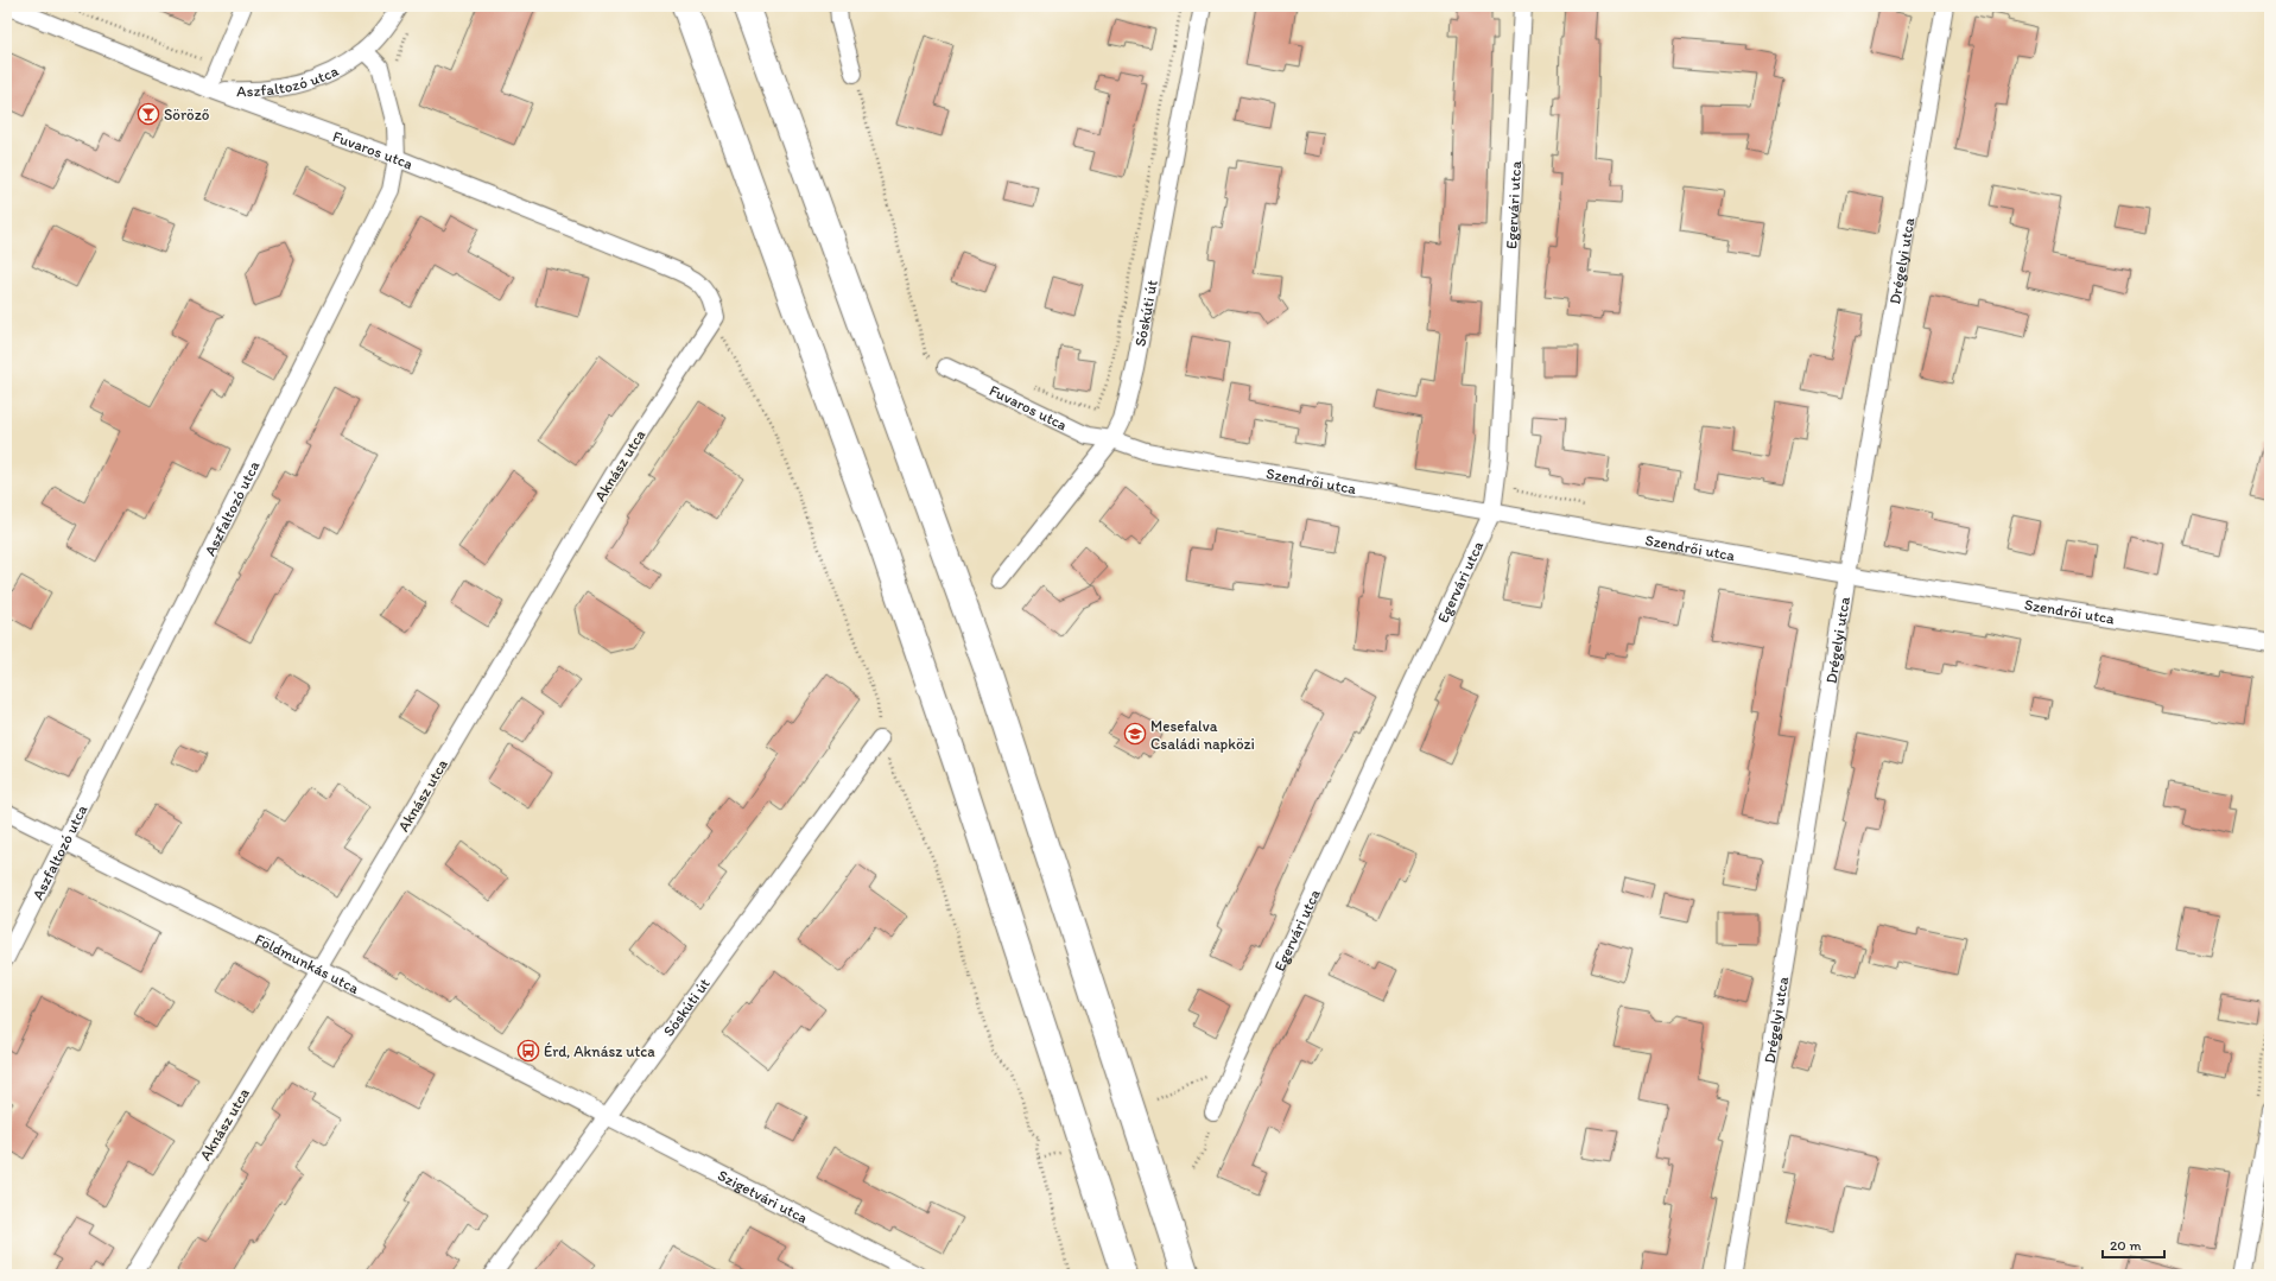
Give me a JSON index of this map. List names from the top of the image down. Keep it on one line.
{"streets":{"street":["Aszfaltozó utca","Fuvaros utca","Egervári utca","Drégelyi utca","Sóskúti út","Aknász utca","Szendrői utca","Földmunkás utca","Szigetvári utca"]},"crossings":[["Aszfaltozó utca","Fuvaros utca"],["Aszfaltozó utca","Földmunkás utca"],["Fuvaros utca","Sóskúti út"],["Fuvaros utca","Aknász utca"],["Fuvaros utca","Szendrői utca"],["Egervári utca","Szendrői utca"],["Drégelyi utca","Szendrői utca"],["Sóskúti út","Szendrői utca"],["Sóskúti út","Földmunkás utca"],["Sóskúti út","Szigetvári utca"],["Aknász utca","Földmunkás utca"],["Földmunkás utca","Szigetvári utca"]],"places":{"bar":["Söröző"],"school or university":["Mesefalva Családi napközi"],"bus stop":["Érd, Aknász utca"]},"scale_bar":"20 m"}
